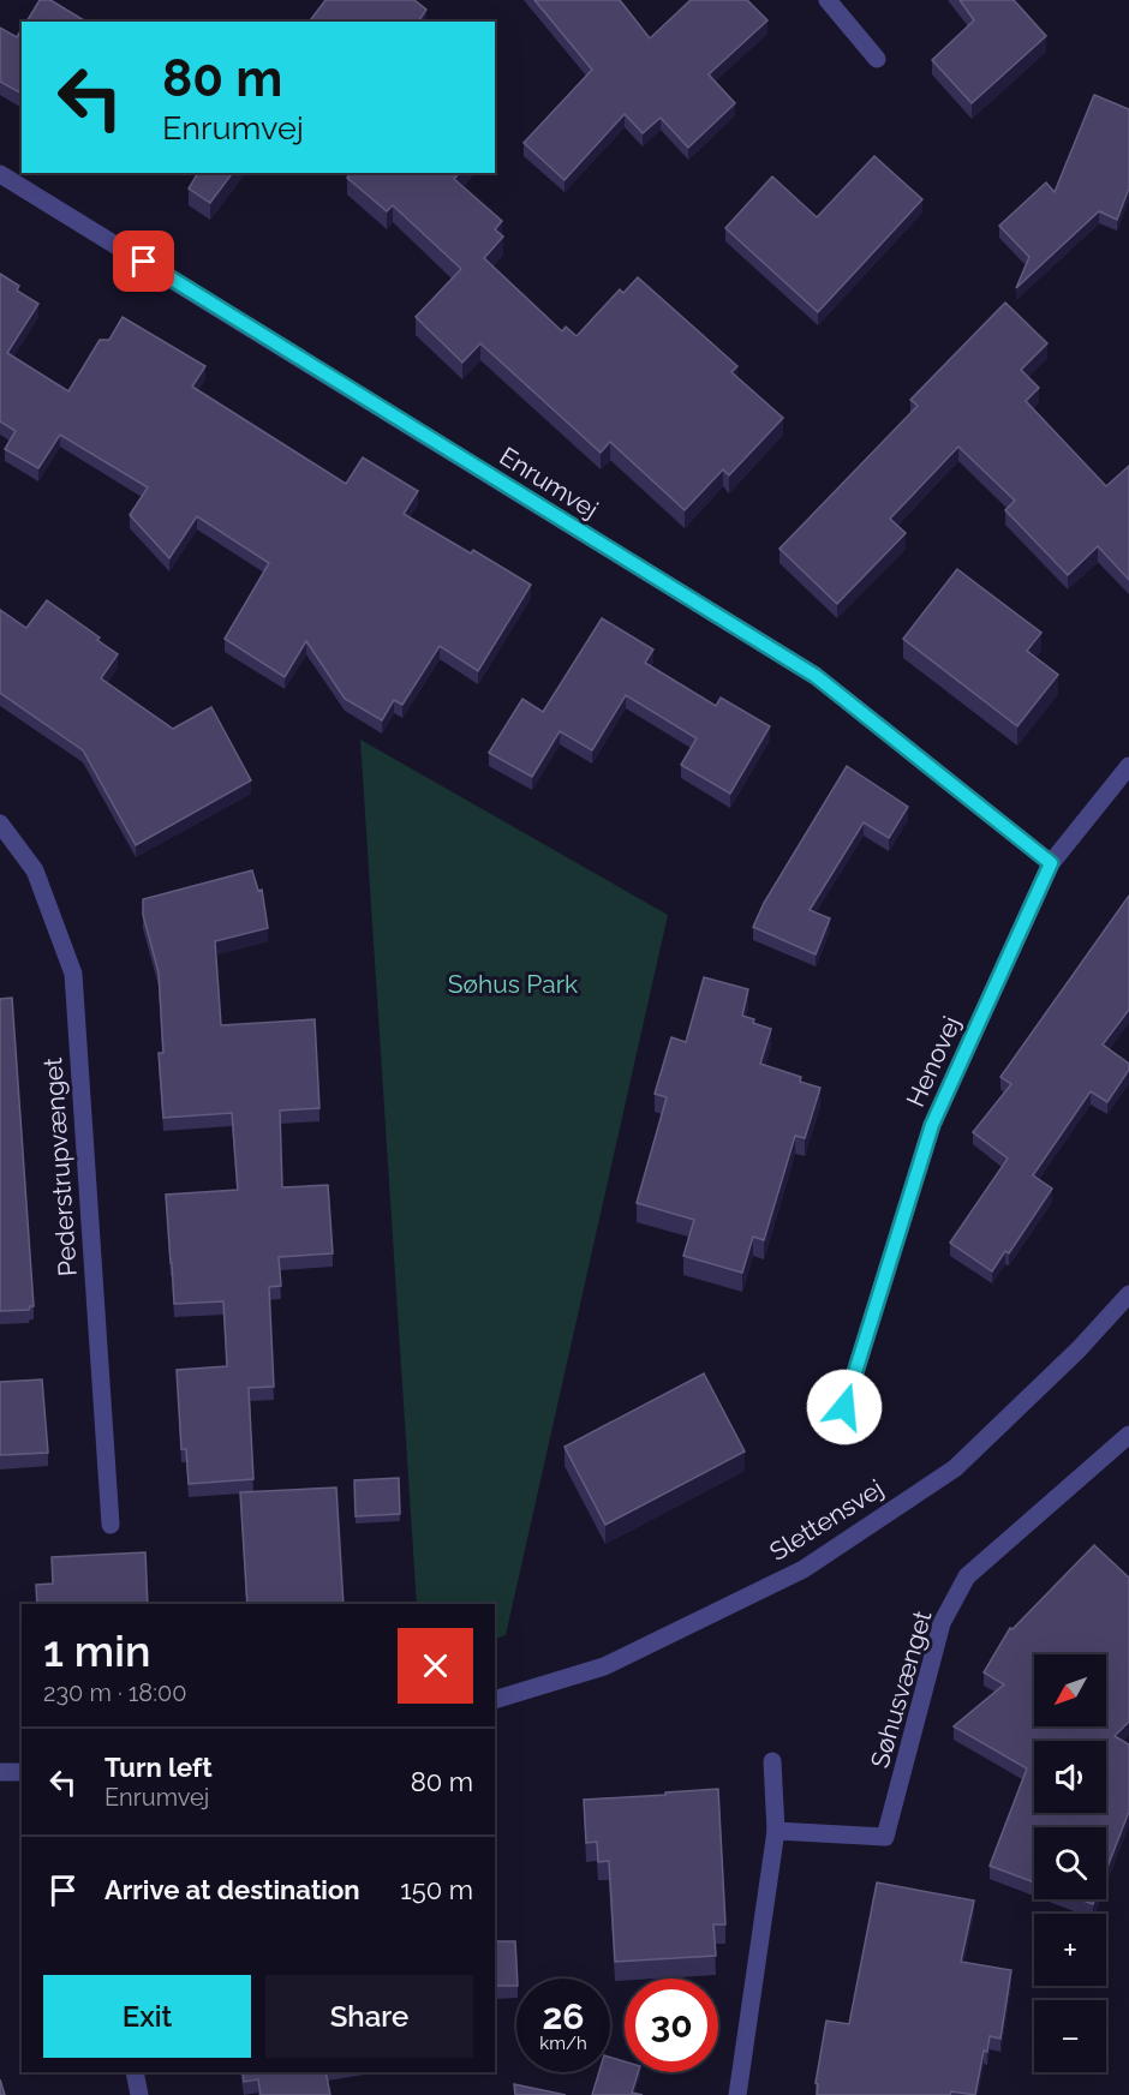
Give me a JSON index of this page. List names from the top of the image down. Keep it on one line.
{"streets":{"street":["Enrumvej","Henovej","Pederstrupvænget","Slettensvej","Søhusvænget"]},"crossings":[["Enrumvej","Henovej"]],"parks":["Søhus Park"],"north":"bottom left","page":{"turn":["80 m","Enrumvej"],"heading":["1 min","230 m · 18:00"],"map_buttons":["+","−"],"list":[{"name":"Turn left","note":"Enrumvej","value":"80 m"},{"name":"Arrive at destination","value":"150 m"}],"buttons":["Exit","Share"],"speed":"26 km/h","limit":"30"}}
